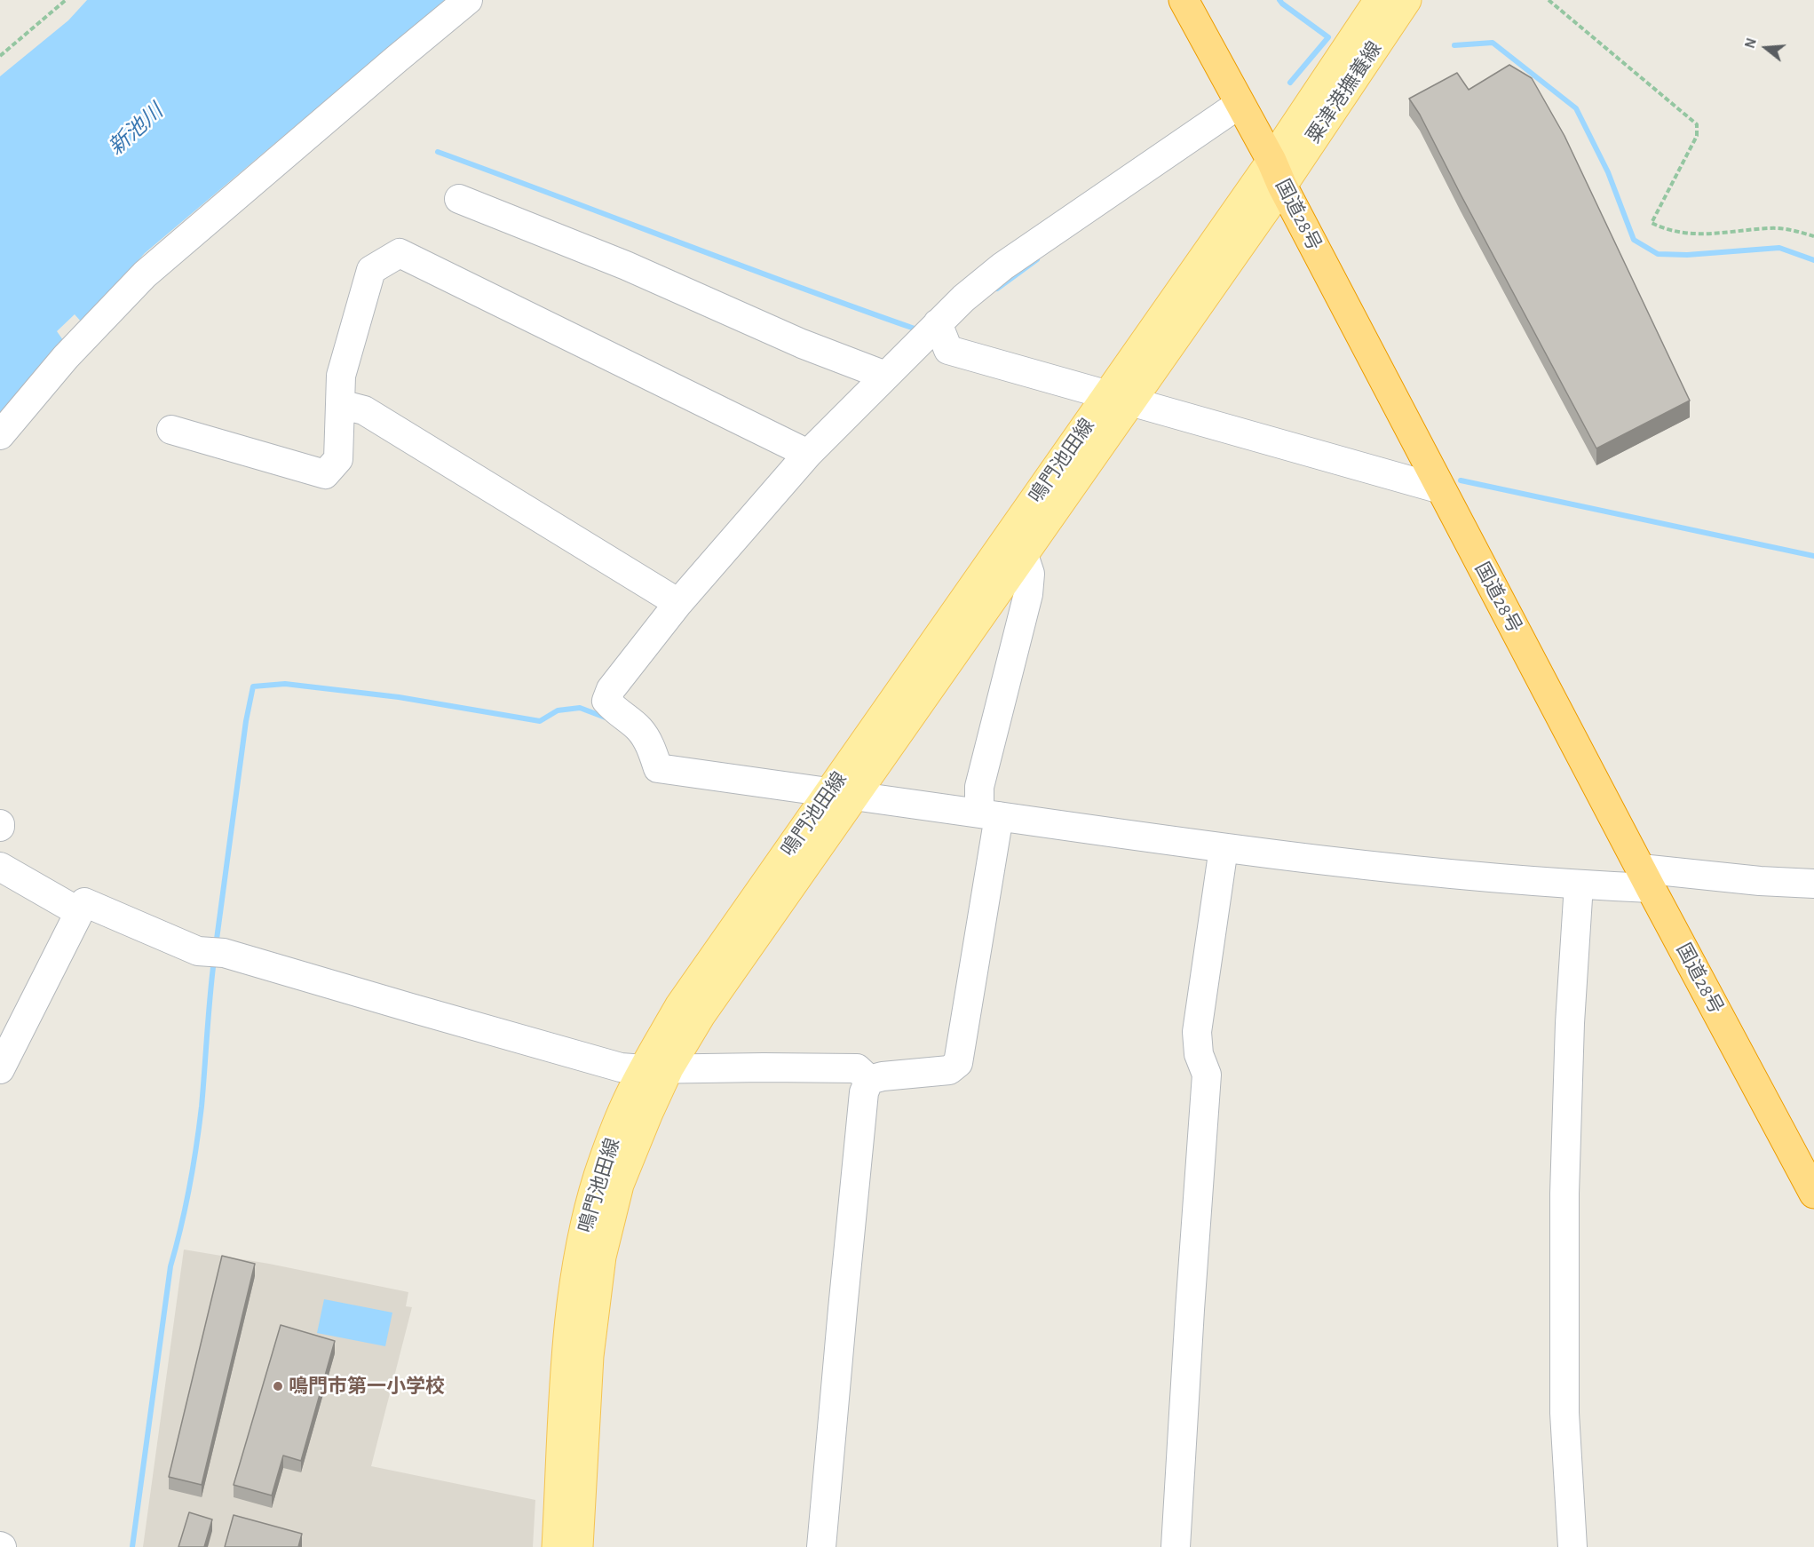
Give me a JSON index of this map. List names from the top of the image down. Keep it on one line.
{"streets":{"highway":["国道28号"],"main road":["粟津港撫養線","鳴門池田線"]},"crossings":[["粟津港撫養線","国道28号"],["粟津港撫養線","鳴門池田線"],["国道28号","鳴門池田線"]],"water":["新池川"],"places":["鳴門市第一小学校"],"north":"left"}
